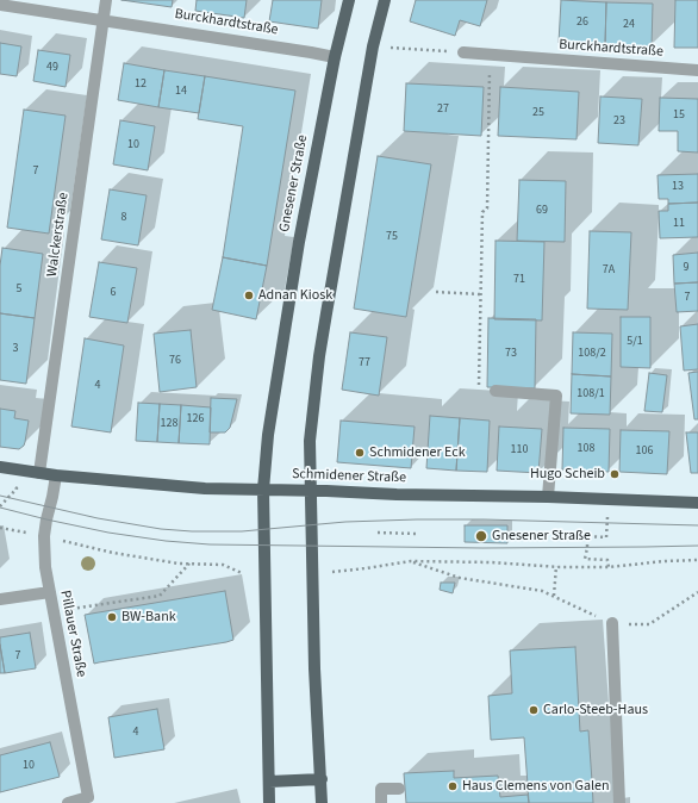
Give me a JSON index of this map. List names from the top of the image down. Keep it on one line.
{"streets":{"main road":["Gnesener Straße","Schmidener Straße"],"street":["Burckhardtstraße","Walckerstraße","Pillauer Straße"]},"crossings":[["Burckhardtstraße","Gnesener Straße"],["Burckhardtstraße","Walckerstraße"],["Gnesener Straße","Schmidener Straße"],["Walckerstraße","Schmidener Straße"],["Schmidener Straße","Pillauer Straße"]],"places":["Adnan Kiosk","Schmidener Eck","Hugo Scheib","Gnesener Straße","BW-Bank","Carlo-Steeb-Haus","Haus Clemens von Galen"],"house_numbers":["26","24","49","12","14","27","25","15","23","10","7","13","69","8","11","75","9","7A","71","5","6","7","5/1","3","73","108/2","76","77","4","108/1","126","128","108","110","106","7","4","10"]}
